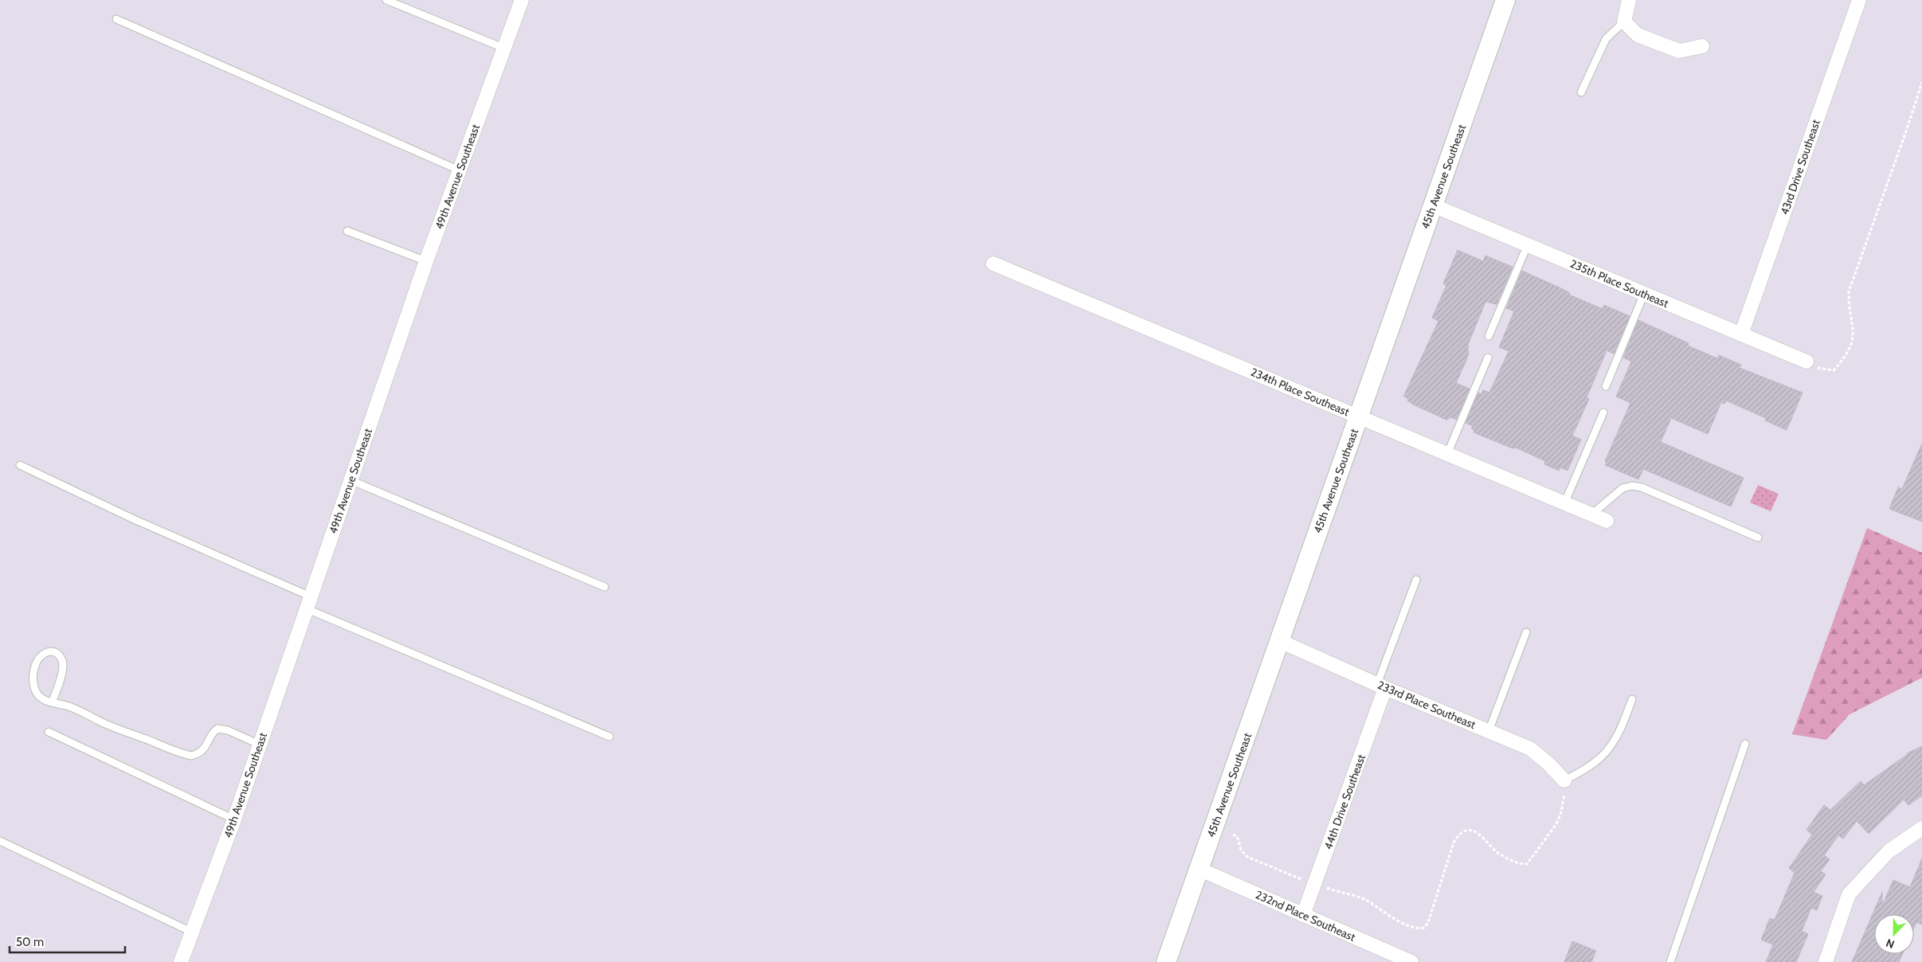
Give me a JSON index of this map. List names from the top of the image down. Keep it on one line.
{"streets":{"street":["43rd Drive Southeast","49th Avenue Southeast","45th Avenue Southeast","235th Place Southeast","234th Place Southeast","233rd Place Southeast","44th Drive Southeast","232nd Place Southeast"]},"crossings":[["43rd Drive Southeast","235th Place Southeast"],["45th Avenue Southeast","235th Place Southeast"],["45th Avenue Southeast","234th Place Southeast"],["45th Avenue Southeast","233rd Place Southeast"],["45th Avenue Southeast","232nd Place Southeast"],["233rd Place Southeast","44th Drive Southeast"],["44th Drive Southeast","232nd Place Southeast"]],"scale_bar":"50 m","north":"bottom"}
